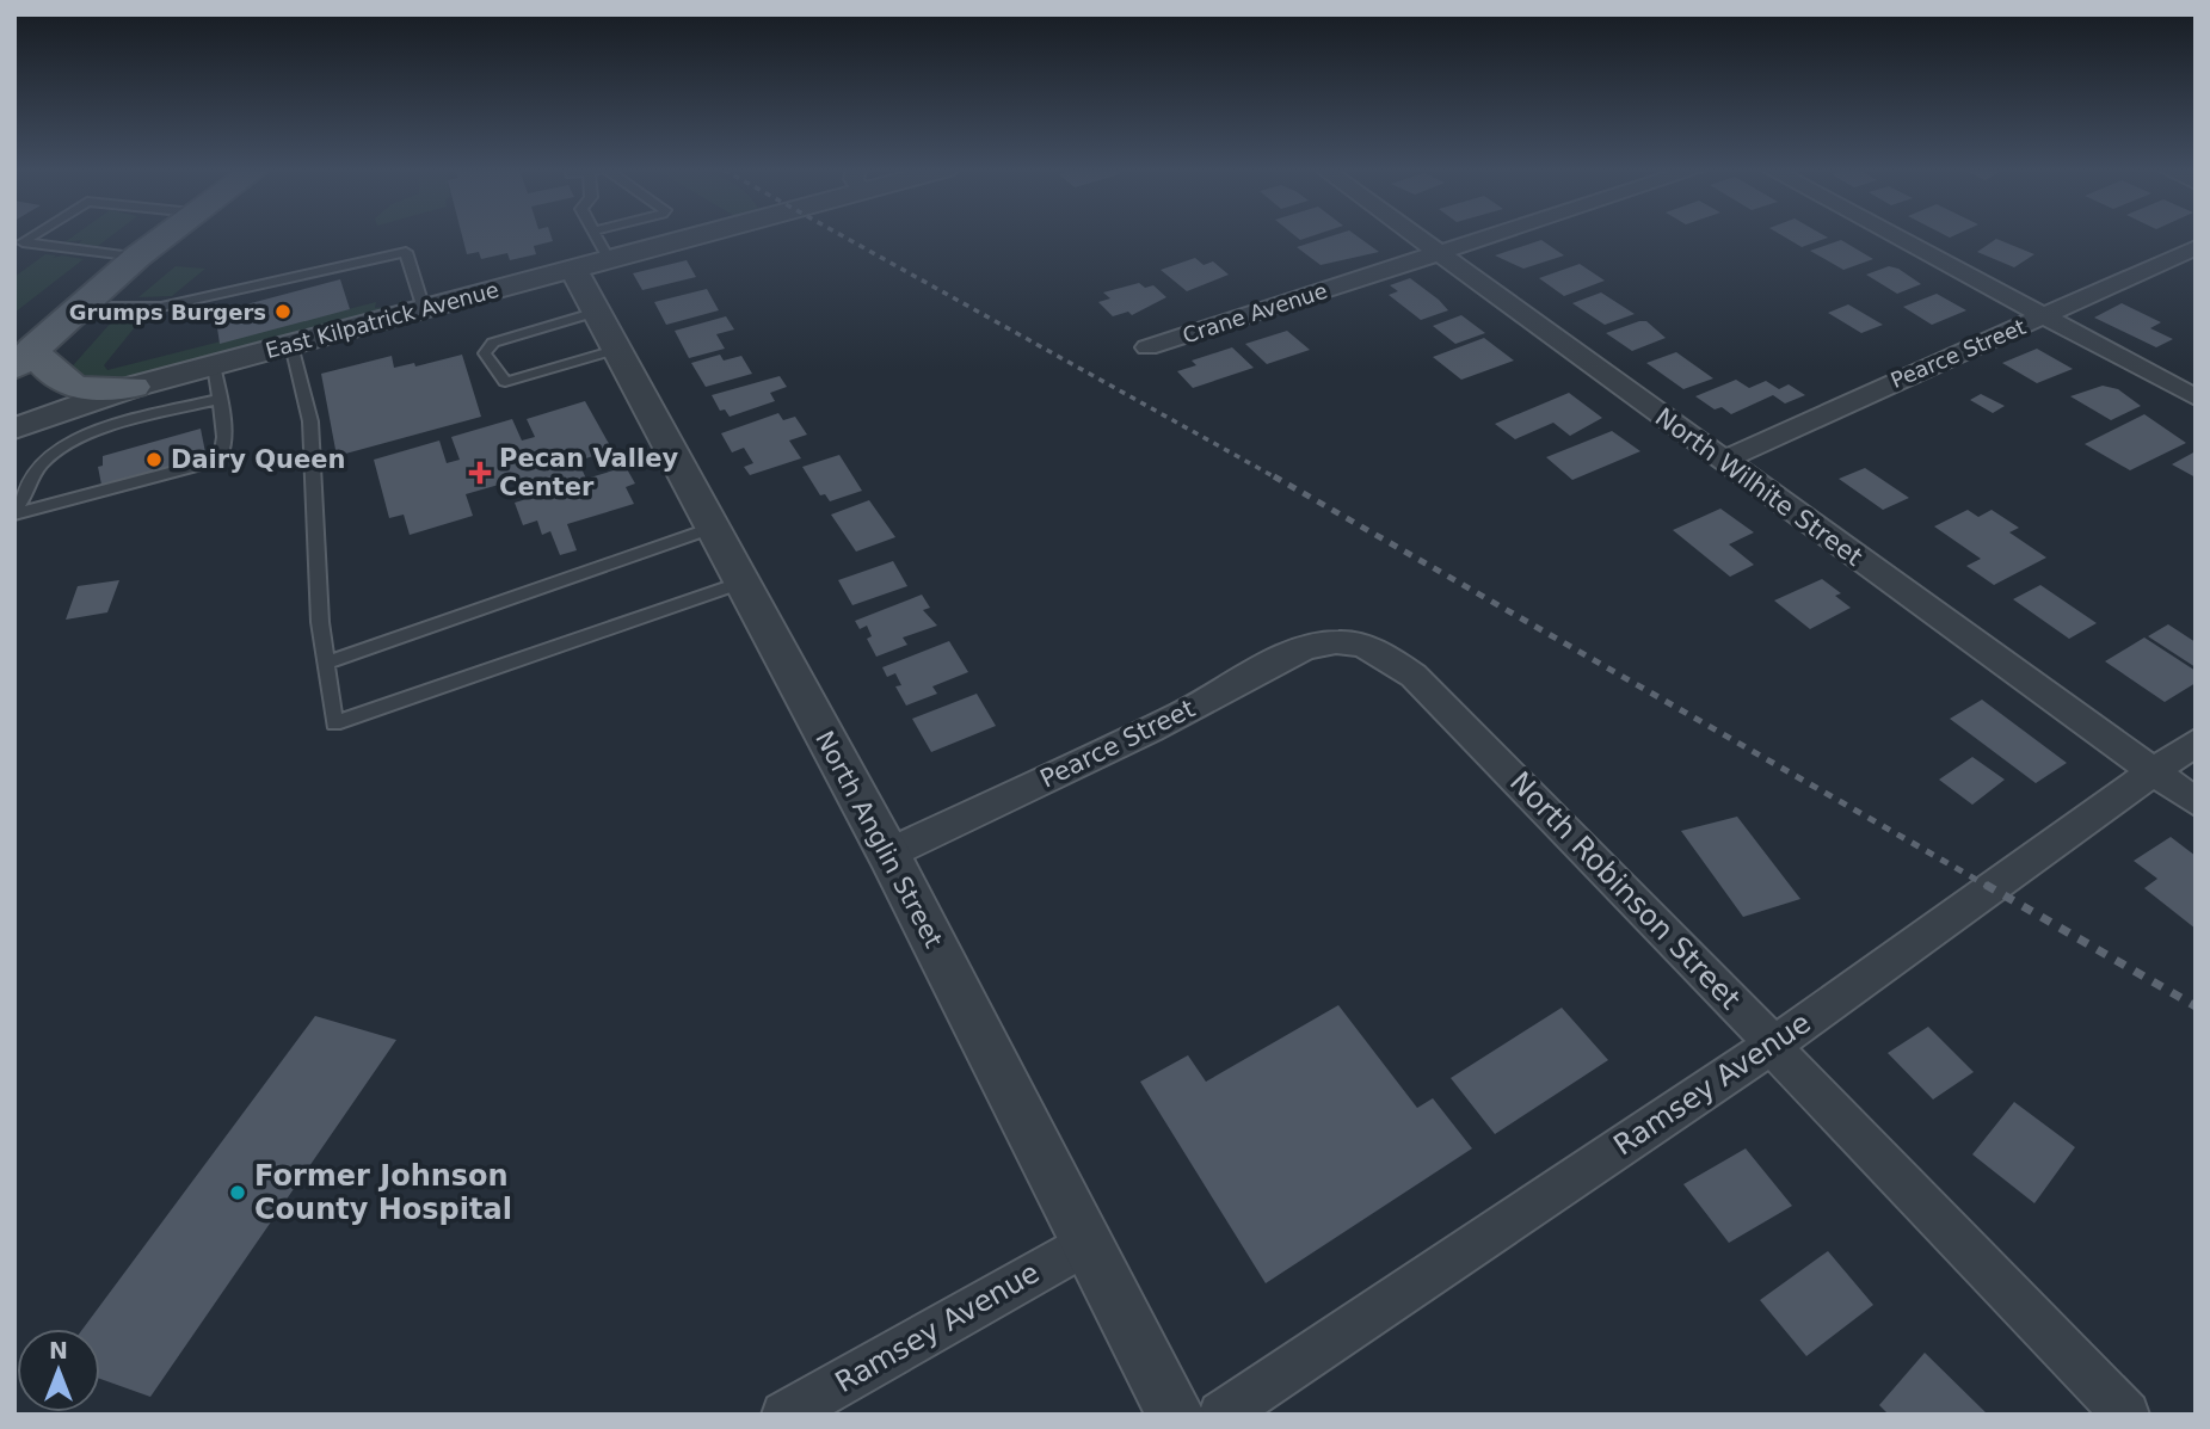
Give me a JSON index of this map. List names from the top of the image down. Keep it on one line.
{"streets":{"street":["Crane Avenue","East Kilpatrick Avenue","Pearce Street","North Wilhite Street","North Anglin Street","North Robinson Street","Ramsey Avenue"]},"crossings":[["Crane Avenue","North Wilhite Street"],["East Kilpatrick Avenue","North Anglin Street"],["Pearce Street","North Wilhite Street"],["Pearce Street","North Anglin Street"],["Pearce Street","North Robinson Street"],["North Wilhite Street","Ramsey Avenue"],["North Anglin Street","Ramsey Avenue"],["North Robinson Street","Ramsey Avenue"]],"places":{"other":["Grumps Burgers","Dairy Queen","Former Johnson County Hospital"],"health":["Pecan Valley Center"]},"north":"top"}
